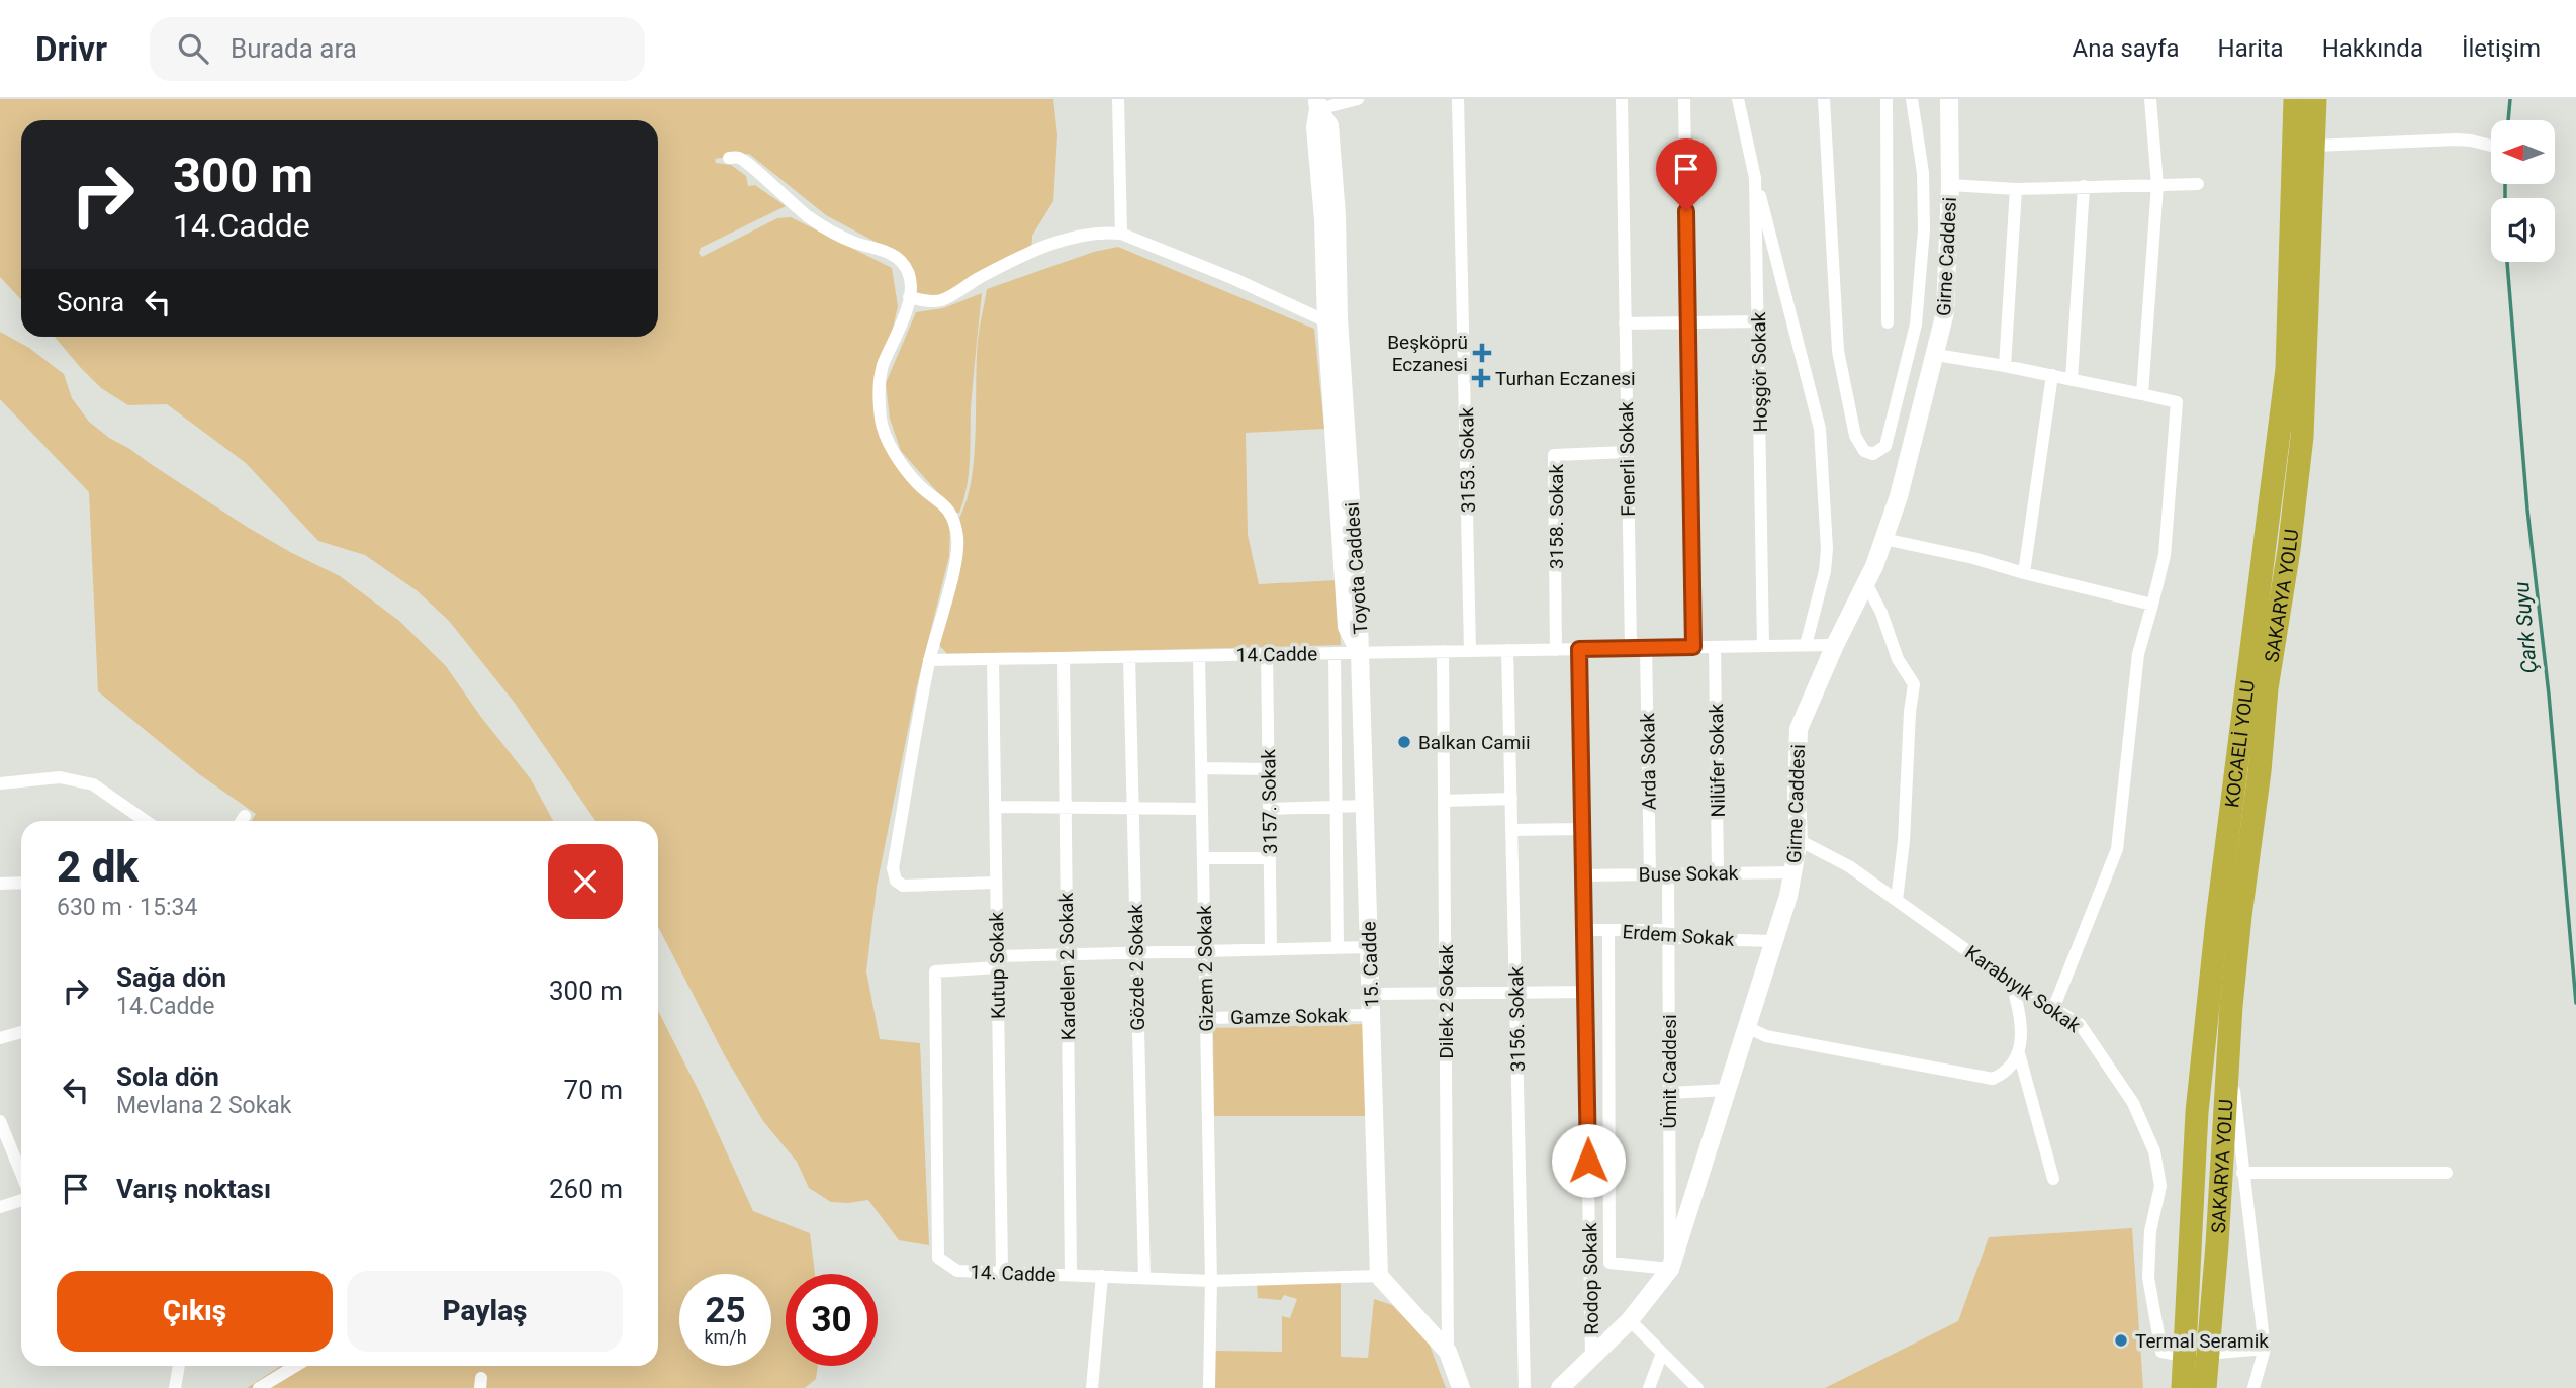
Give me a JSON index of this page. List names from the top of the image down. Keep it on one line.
{"streets":{"highway":["SAKARYA YOLU","KOCAELİ YOLU"],"street":["Girne Caddesi","Hoşgör Sokak","Fenerli Sokak","3153. Sokak","3158. Sokak","Toyota Caddesi","14.Cadde","Nilüfer Sokak","Arda Sokak","3157. Sokak","Buse Sokak","Erdem Sokak","15. Cadde","Kutup Sokak","Kardelen 2 Sokak","Gözde 2 Sokak","Gizem 2 Sokak","Karabıyık Sokak","Dilek 2 Sokak","Gamze Sokak","3156. Sokak","Ümit Caddesi","14. Cadde","Rodop Sokak"]},"crossings":[["Girne Caddesi","14.Cadde"],["Girne Caddesi","Buse Sokak"],["Girne Caddesi","Erdem Sokak"],["Girne Caddesi","Karabıyık Sokak"],["Girne Caddesi","Ümit Caddesi"],["Girne Caddesi","Rodop Sokak"],["Hoşgör Sokak","14.Cadde"],["Fenerli Sokak","3158. Sokak"],["Fenerli Sokak","14.Cadde"],["3153. Sokak","14.Cadde"],["3158. Sokak","14.Cadde"],["Toyota Caddesi","14.Cadde"],["Toyota Caddesi","15. Cadde"],["SAKARYA YOLU","KOCAELİ YOLU"],["SAKARYA YOLU","Karabıyık Sokak"],["14.Cadde","Nilüfer Sokak"],["14.Cadde","Arda Sokak"],["14.Cadde","3157. Sokak"],["14.Cadde","15. Cadde"],["14.Cadde","Kutup Sokak"],["14.Cadde","Kardelen 2 Sokak"],["14.Cadde","Gözde 2 Sokak"],["14.Cadde","Gizem 2 Sokak"],["14.Cadde","Dilek 2 Sokak"],["14.Cadde","3156. Sokak"],["14.Cadde","Rodop Sokak"],["KOCAELİ YOLU","Karabıyık Sokak"],["Nilüfer Sokak","Buse Sokak"],["Arda Sokak","Buse Sokak"],["Buse Sokak","Ümit Caddesi"],["Buse Sokak","Rodop Sokak"],["Erdem Sokak","Ümit Caddesi"],["Erdem Sokak","Rodop Sokak"],["15. Cadde","Gamze Sokak"],["15. Cadde","14. Cadde"],["Kutup Sokak","14. Cadde"],["Kardelen 2 Sokak","14. Cadde"],["Gözde 2 Sokak","14. Cadde"],["Gizem 2 Sokak","Gamze Sokak"],["Gizem 2 Sokak","14. Cadde"]],"water":["Çark Suyu"],"places":{"health":["Beşköprü Eczanesi","Turhan Eczanesi"],"other":["Balkan Camii","Termal Seramik"]},"north":"left","page":{"header":"Drivr","search":"Burada ara","nav":["Ana sayfa","Harita","Hakkında","İletişim"],"turn":["300 m","14.Cadde"],"then":"Sonra","heading":["2 dk","630 m · 15:34"],"list":[{"name":"Sağa dön","note":"14.Cadde","value":"300 m"},{"name":"Sola dön","note":"Mevlana 2 Sokak","value":"70 m"},{"name":"Varış noktası","value":"260 m"}],"buttons":["Çıkış","Paylaş"],"speed":"25 km/h","limit":"30"}}
